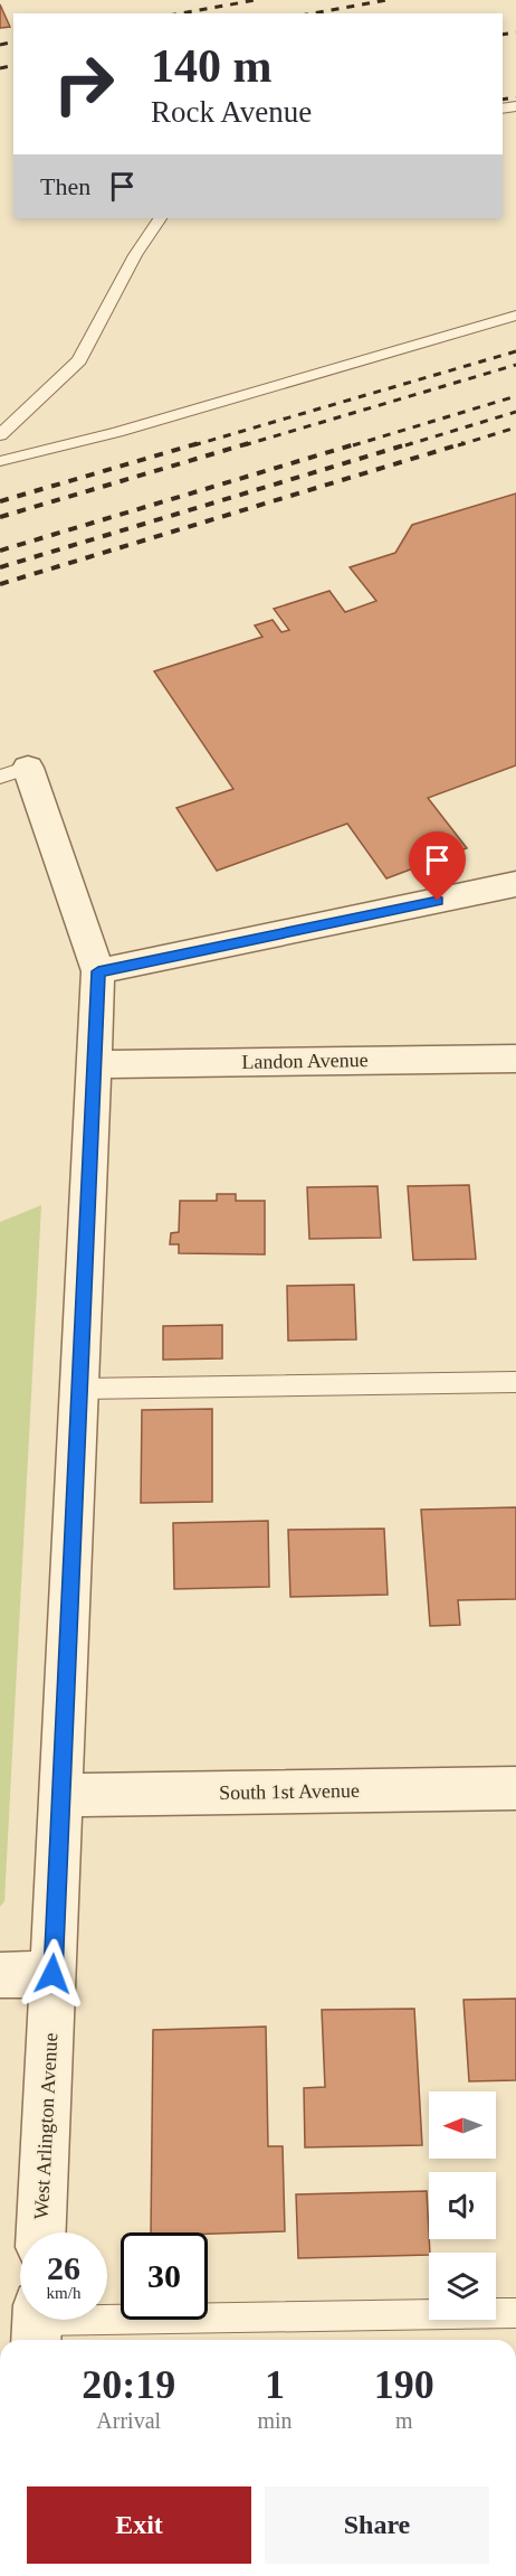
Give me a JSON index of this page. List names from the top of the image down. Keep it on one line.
{"streets":{"street":["Landon Avenue","South 1st Avenue","West Arlington Avenue"]},"crossings":[["Landon Avenue","West Arlington Avenue"],["South 1st Avenue","West Arlington Avenue"]],"north":"left","page":{"turn":["140 m","Rock Avenue"],"then":"Then","speed":"26 km/h","limit":"30","eta":["20:19","Arrival","1","min","190","m"],"buttons":["Exit","Share"]}}
